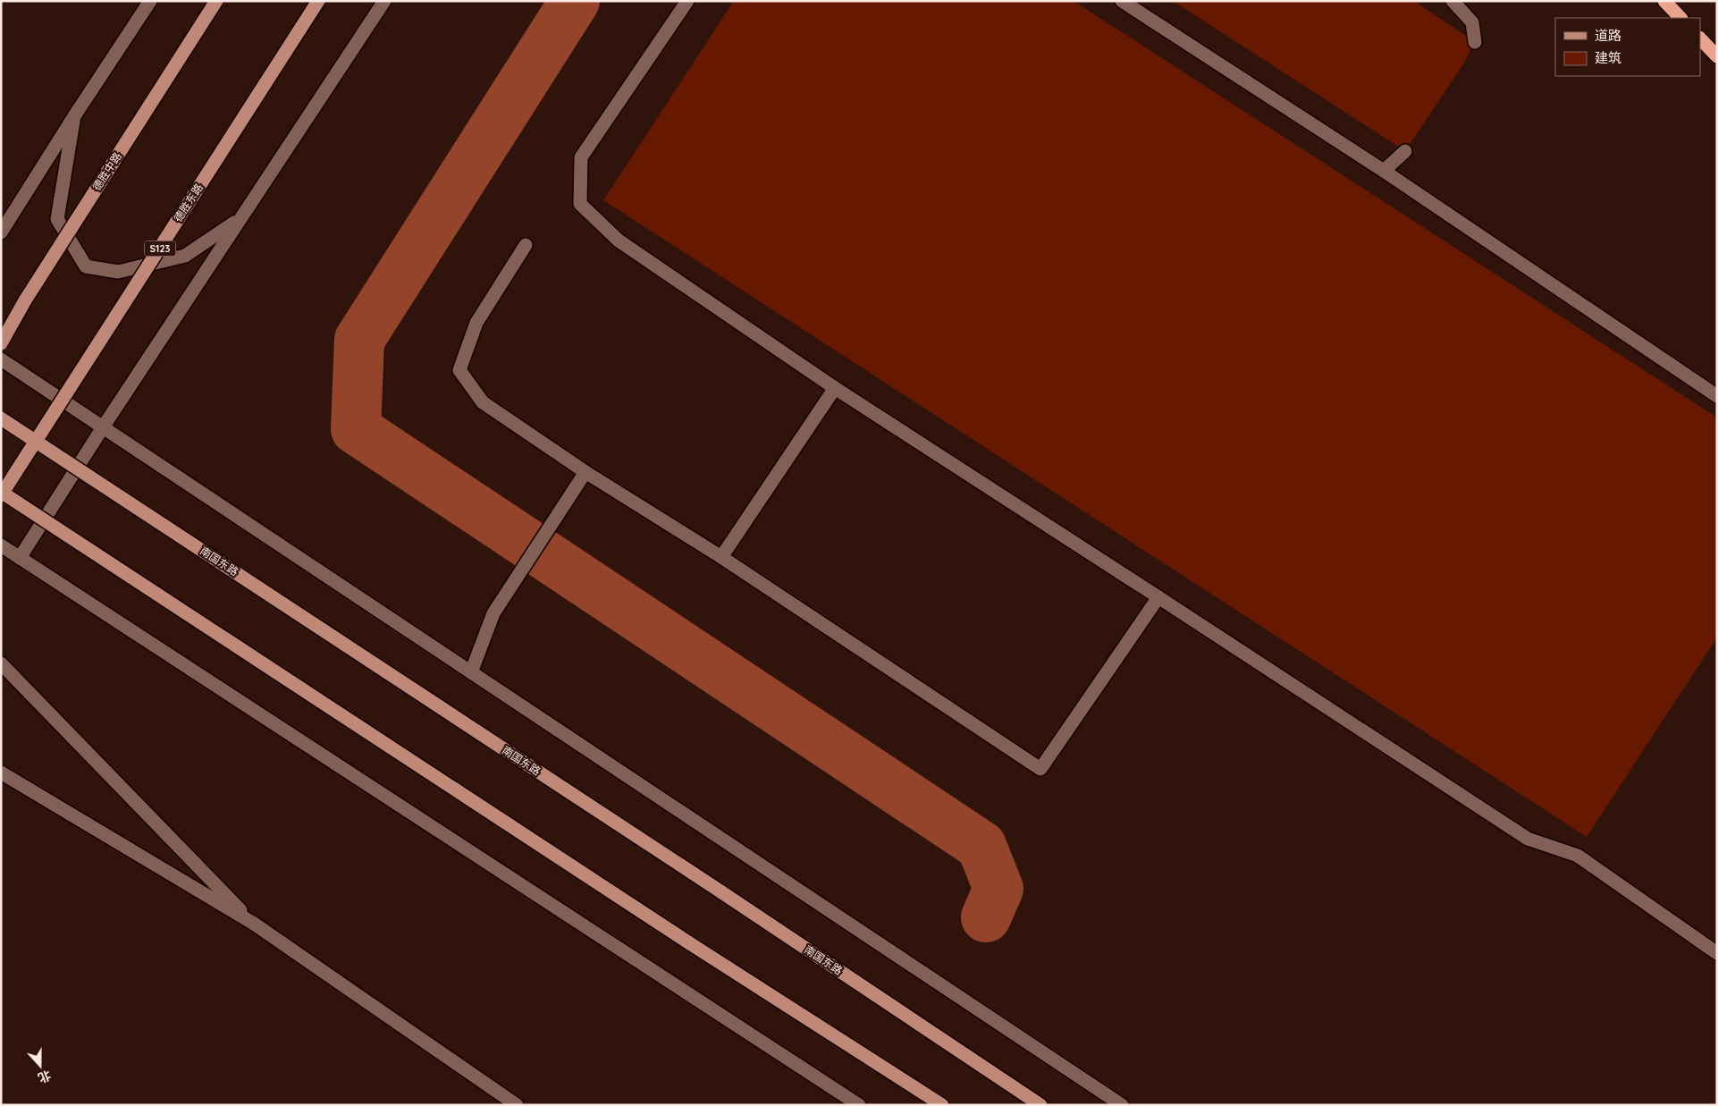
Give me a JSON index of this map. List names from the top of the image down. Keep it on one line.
{"streets":{"main road":["德胜中路","德胜东路","S123","南国东路"]},"legend":["道路","建筑"],"north":"bottom"}
